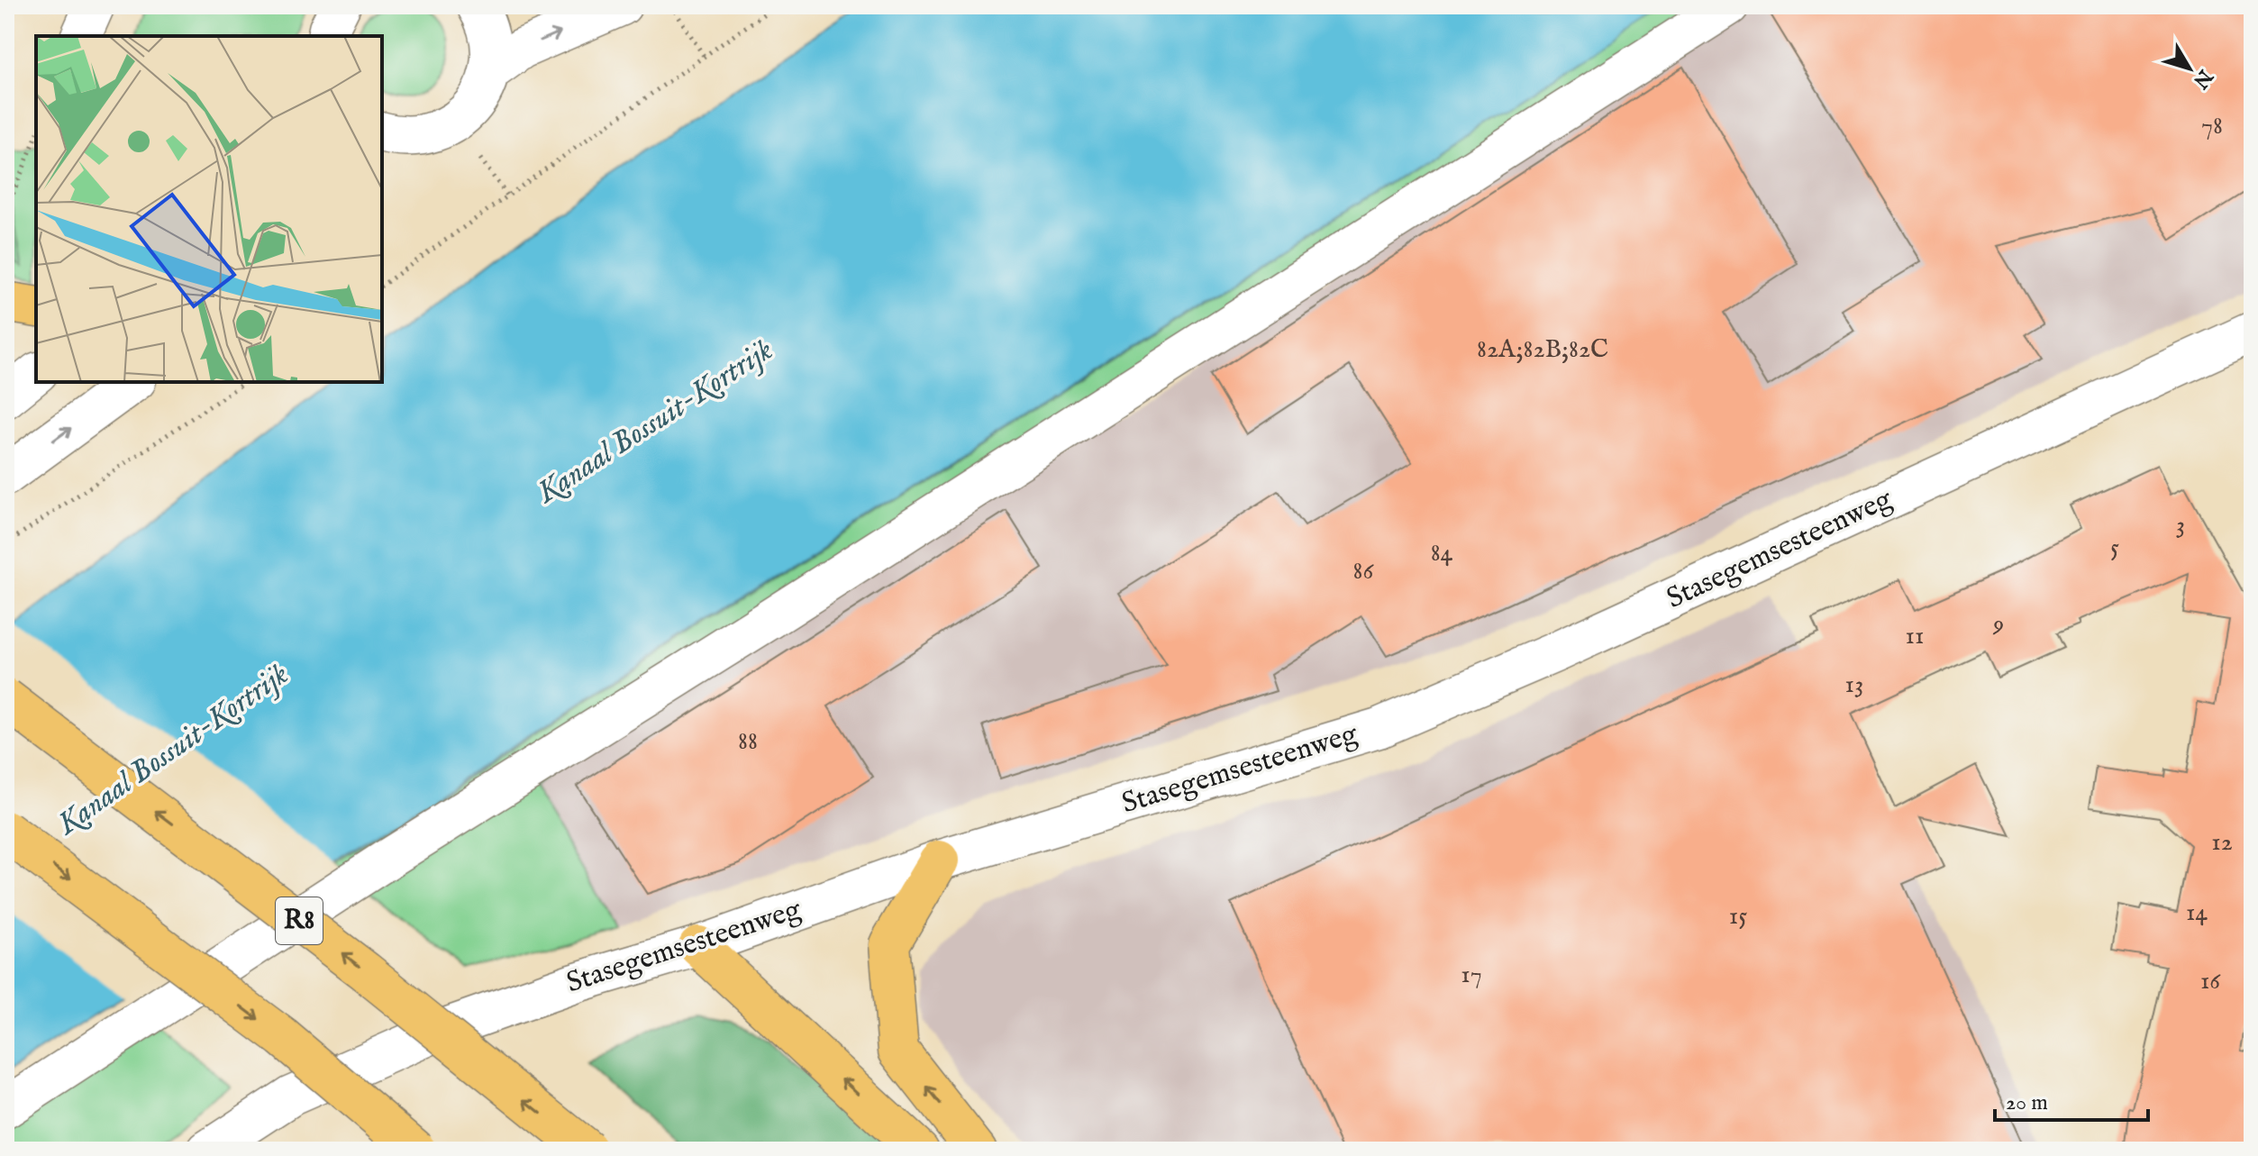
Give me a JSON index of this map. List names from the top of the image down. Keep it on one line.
{"streets":{"highway":["R8"],"street":["Stasegemsesteenweg"]},"water":["Kanaal Bossuit-Kortrijk"],"house_numbers":["78","82A;82B;82C","3","5","84","86","9","11","13","88","12","14","15","17","16"],"scale_bar":"20 m","north":"bottom right"}
